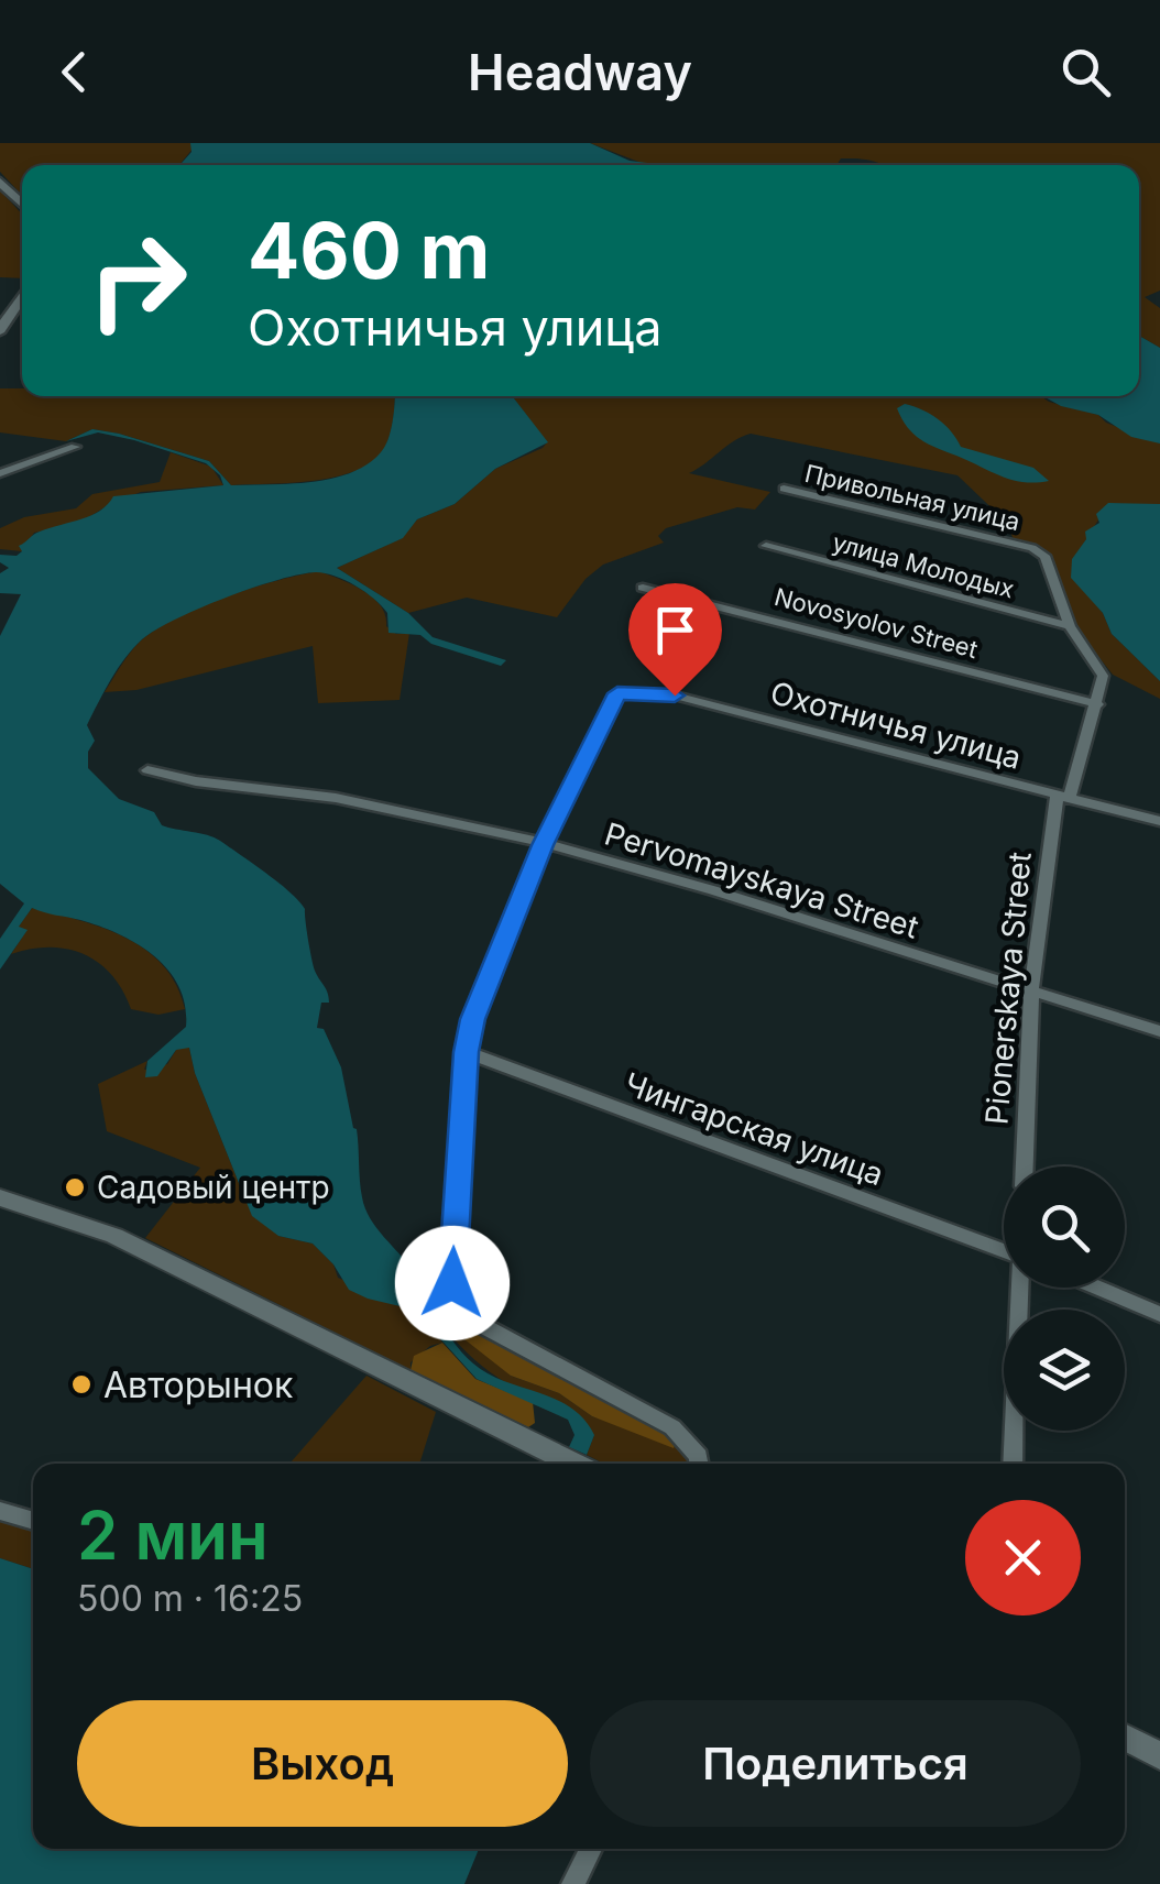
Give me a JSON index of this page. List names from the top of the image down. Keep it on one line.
{"streets":{"street":["Привольная улица","улица Молодых","Novosyolov Street","Охотничья улица","Pervomayskaya Street","Pionerskaya Street","Чингарская улица"]},"crossings":[["Привольная улица","Pionerskaya Street"],["улица Молодых","Pionerskaya Street"],["Novosyolov Street","Pionerskaya Street"],["Охотничья улица","Pervomayskaya Street"],["Охотничья улица","Pionerskaya Street"],["Pervomayskaya Street","Pionerskaya Street"]],"places":["Садовый центр","Авторынок"],"page":{"header":"Headway","turn":["460 m","Охотничья улица"],"heading":["2 мин","500 m · 16:25"],"buttons":["Выход","Поделиться"]}}
